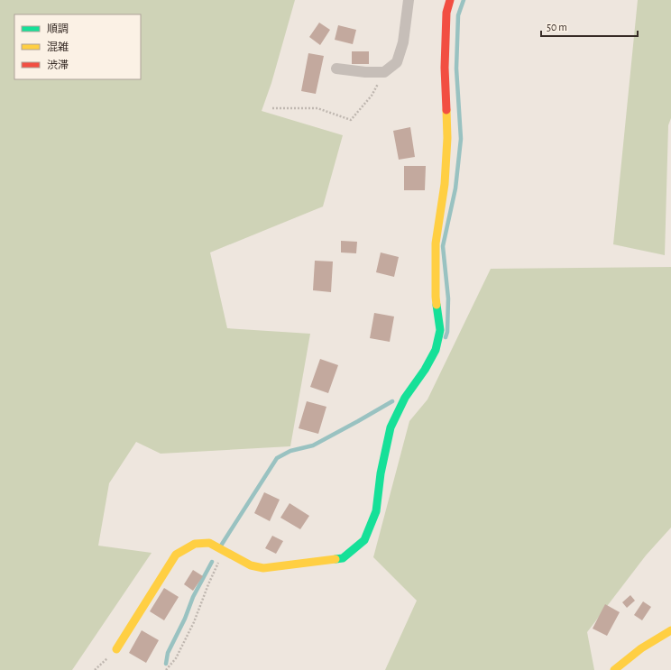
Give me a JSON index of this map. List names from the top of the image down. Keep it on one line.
{"legend":["順調","混雑","渋滞"],"scale_bar":"50 m"}
